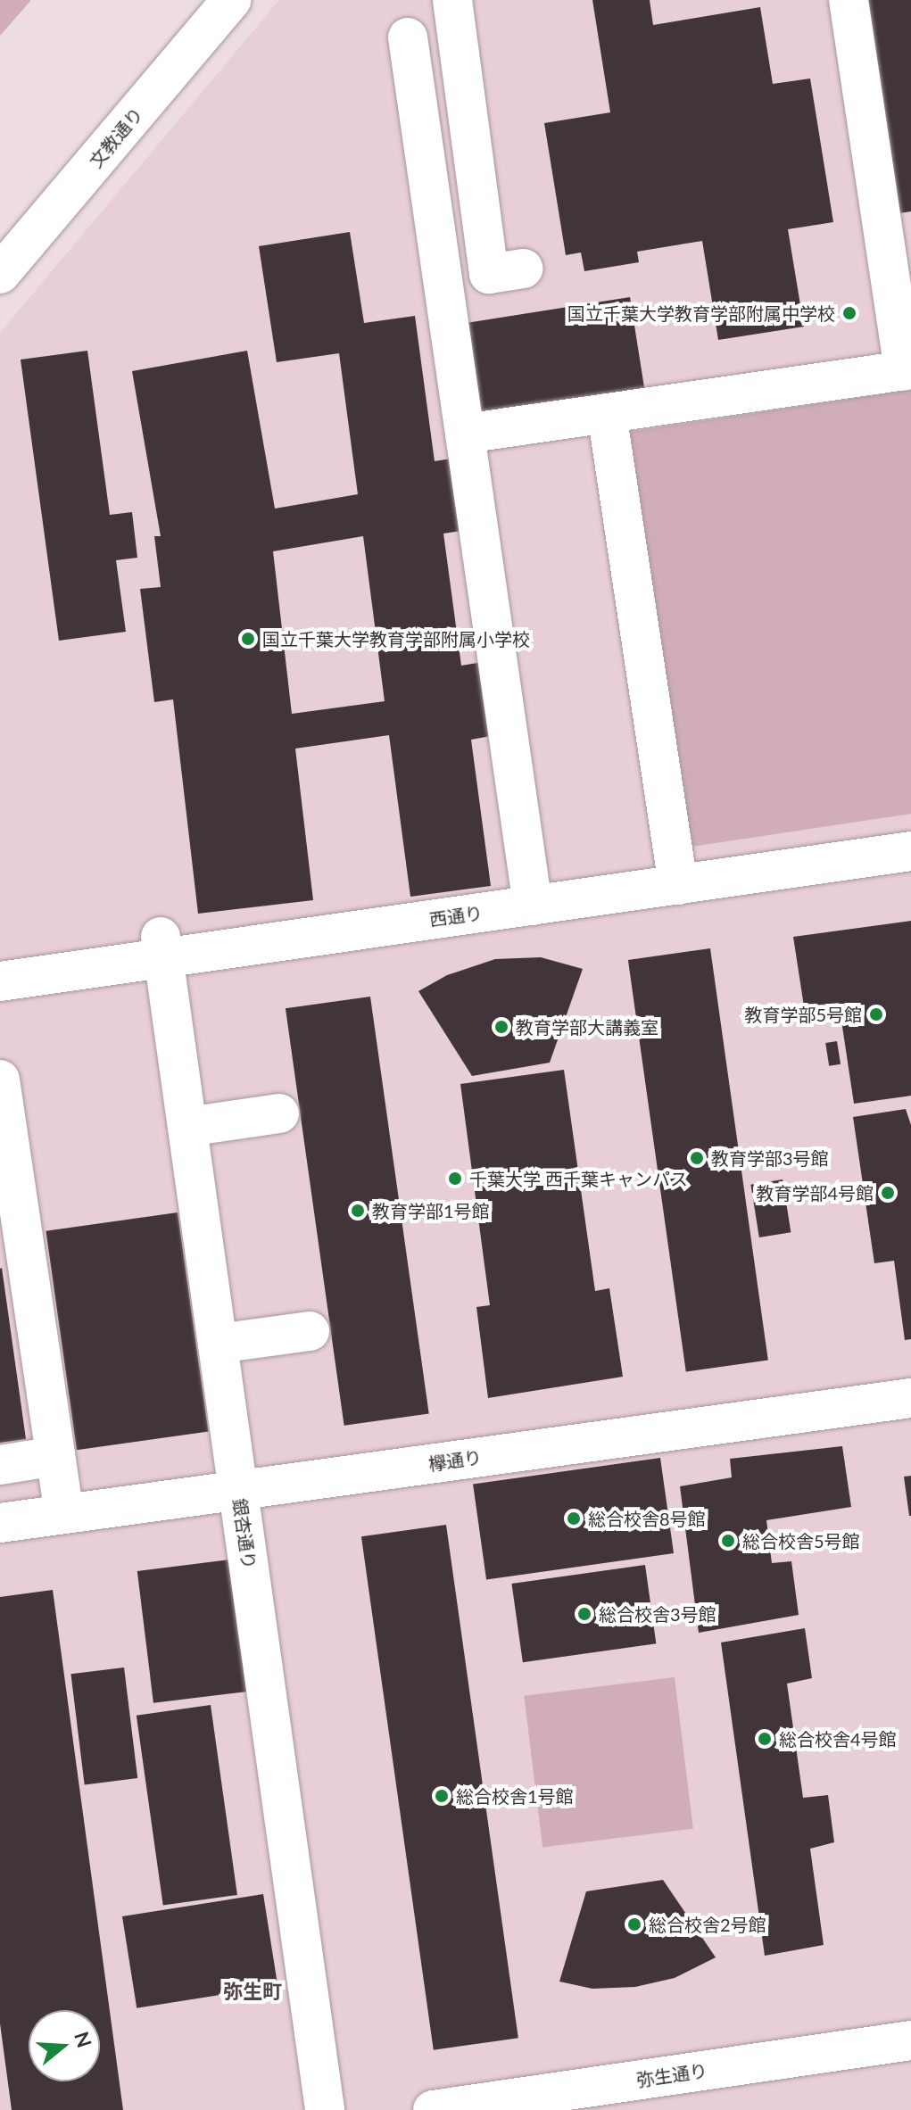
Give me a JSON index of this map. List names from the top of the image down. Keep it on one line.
{"streets":{"street":["文教通り","西通り","欅通り","銀杏通り","弥生通り"]},"crossings":[["西通り","銀杏通り"],["欅通り","銀杏通り"]],"districts":["弥生町"],"places":["国立千葉大学教育学部附属中学校","国立千葉大学教育学部附属小学校","教育学部5号館","教育学部大講義室","教育学部3号館","千葉大学 西千葉キャンパス","教育学部4号館","教育学部1号館","総合校舎8号館","総合校舎5号館","総合校舎3号館","総合校舎4号館","総合校舎1号館","総合校舎2号館"],"north":"right"}
